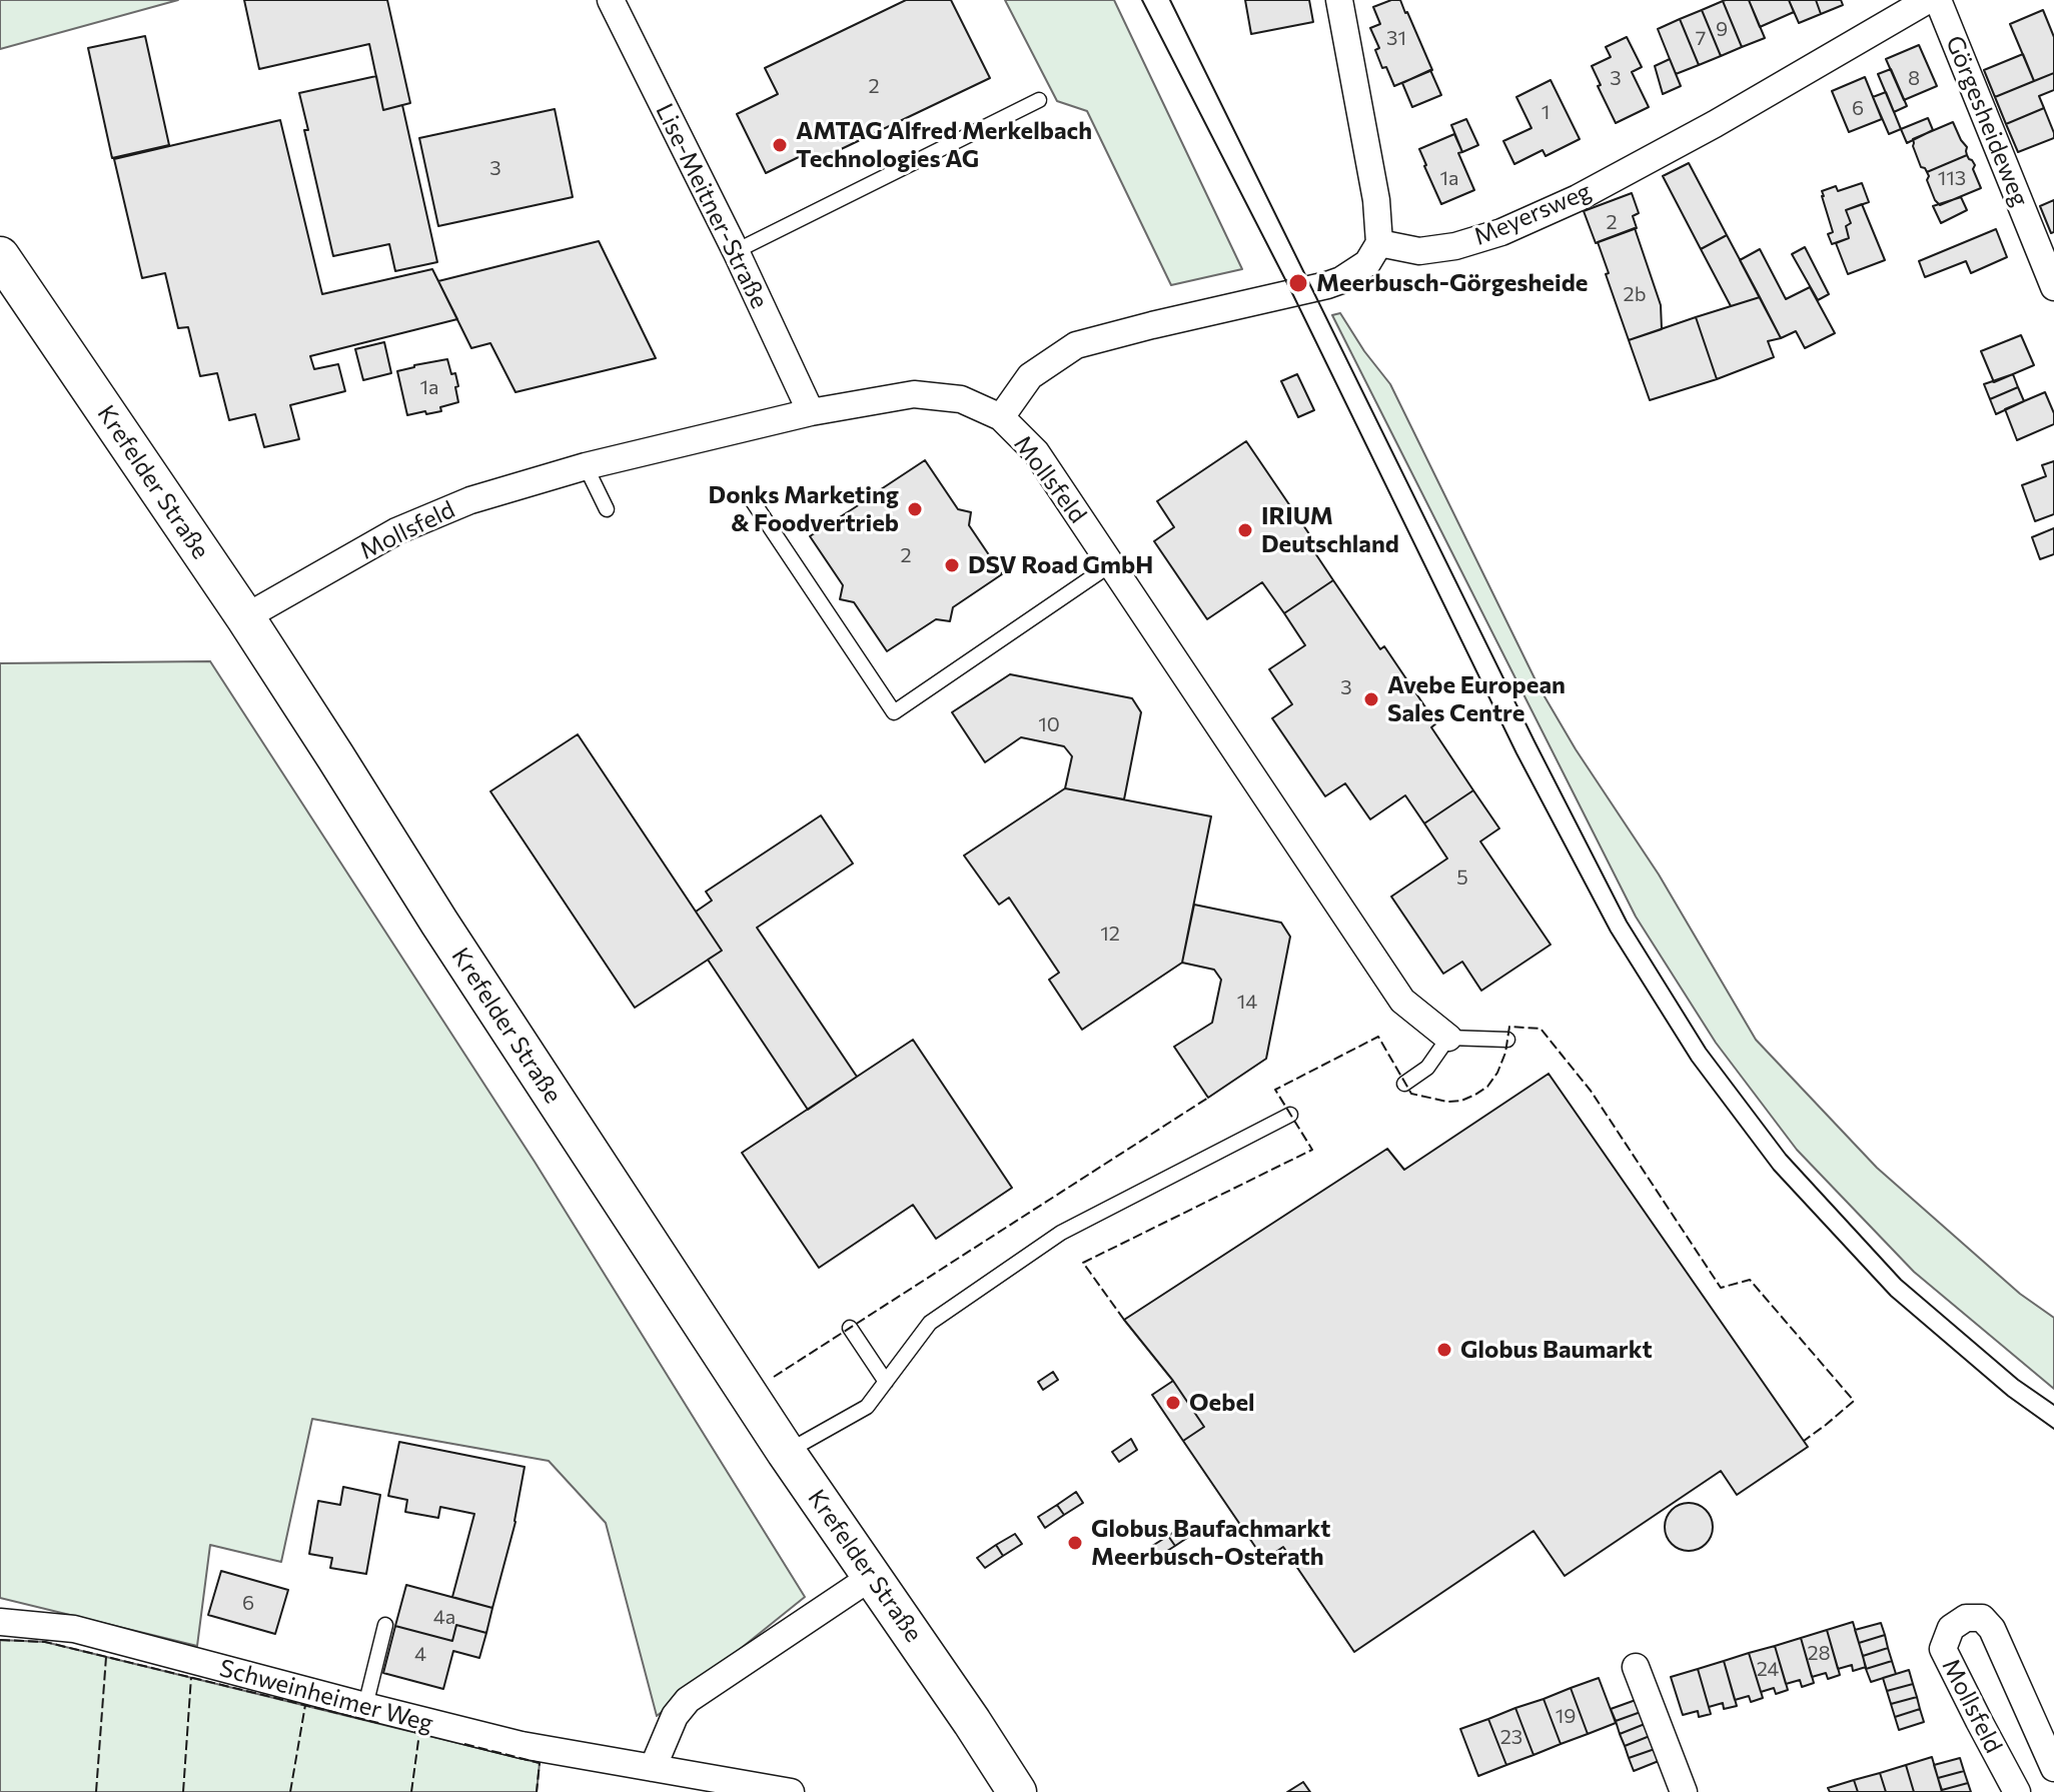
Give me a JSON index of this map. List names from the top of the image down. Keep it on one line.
{"streets":{"main road":["Krefelder Straße"],"street":["Görgesheideweg","Lise-Meitner-Straße","Meyersweg","Mollsfeld","Schweinheimer Weg"]},"crossings":[["Lise-Meitner-Straße","Mollsfeld"],["Mollsfeld","Krefelder Straße"]],"places":["AMTAG Alfred Merkelbach Technologies AG","Meerbusch-Görgesheide","Donks Marketing & Foodvertrieb","IRIUM Deutschland","DSV Road GmbH","Avebe European Sales Centre","Globus Baumarkt","Oebel","Globus Baufachmarkt Meerbusch-Osterath"],"house_numbers":["9","31","7","3","8","2","6","1","3","1a","113","2","2b","1a","2","3","10","5","12","14","6","4a","28","4","24","19","23"]}
